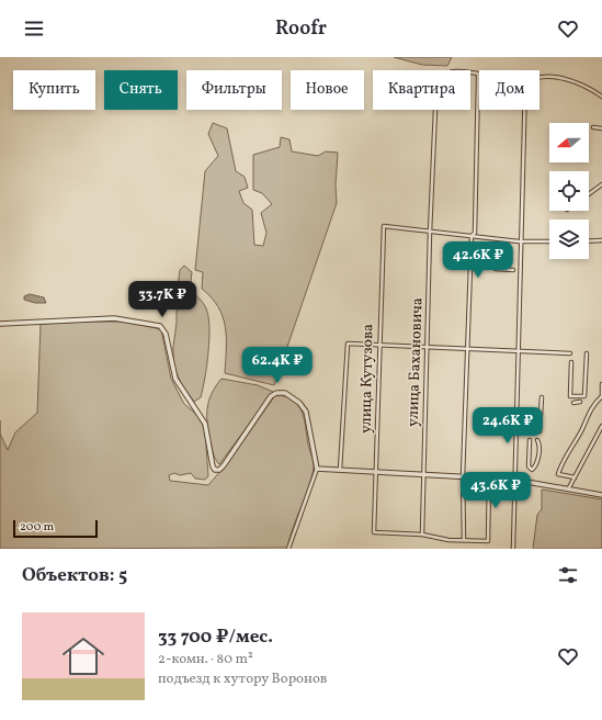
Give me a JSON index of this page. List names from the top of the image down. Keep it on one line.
{"streets":{"street":["улица Бахановича","улица Кутузова"]},"crossings":[["улица Бахановича","улица Кутузова"]],"scale_bar":"200 m","north":"left","page":{"header":"Roofr","chip":["Купить","Снять","Фильтры","Новое","Квартира","Дом"],"price":["42.6K ₽","33.7K ₽","62.4K ₽","24.6K ₽","43.6K ₽"],"scale":"200 m","heading":"Объектов: 5","list":[{"name":"33 700 ₽/мес.","note":"2-комн. · 80 m² · подъезд к хутору Воронов"}]}}
